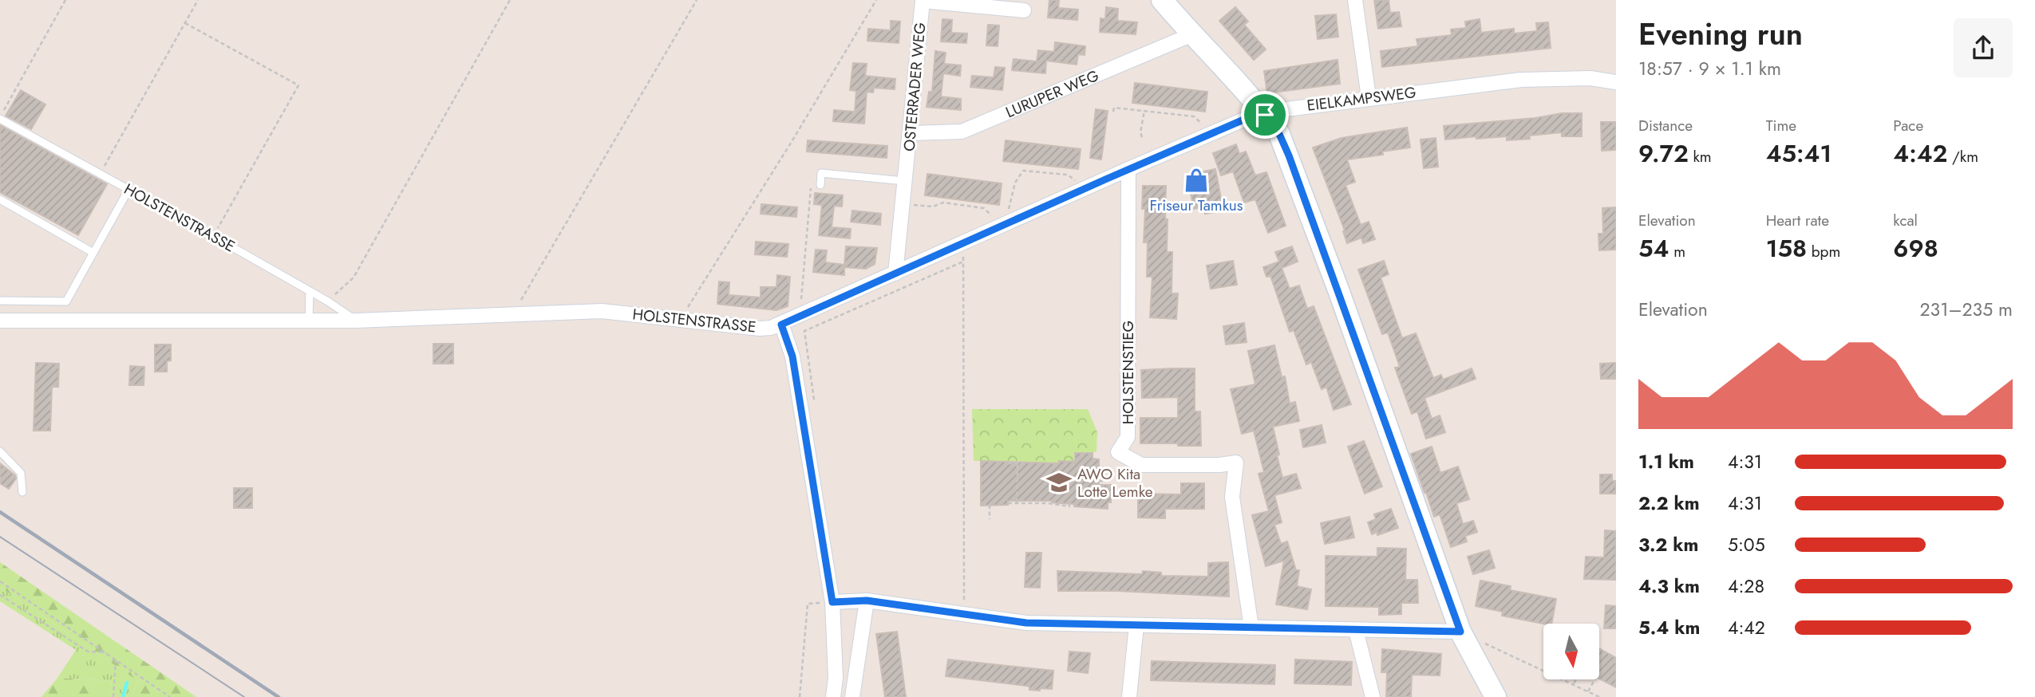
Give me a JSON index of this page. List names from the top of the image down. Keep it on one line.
{"streets":{"street":["OSTERRADER WEG","LURUPER WEG","EIELKAMPSWEG","HOLSTENSTRASSE","HOLSTENSTIEG"]},"crossings":[["OSTERRADER WEG","LURUPER WEG"],["OSTERRADER WEG","EIELKAMPSWEG"],["EIELKAMPSWEG","HOLSTENSTRASSE"],["EIELKAMPSWEG","HOLSTENSTIEG"]],"places":{"shop":["Friseur Tamkus"],"school or university":["AWO Kita Lotte Lemke"]},"north":"bottom","page":{"heading":["Evening run","18:57 · 9 × 1.1 km"],"stats":[["Distance","9.72 km"],["Time","45:41"],["Pace","4:42 /km"],["Elevation","54 m"],["Heart rate","158 bpm"],["kcal","698"]],"chart":["Elevation","231–235 m"],"list":[{"name":"1.1 km","note":"4:31"},{"name":"2.2 km","note":"4:31"},{"name":"3.2 km","note":"5:05"},{"name":"4.3 km","note":"4:28"},{"name":"5.4 km","note":"4:42"}]}}
